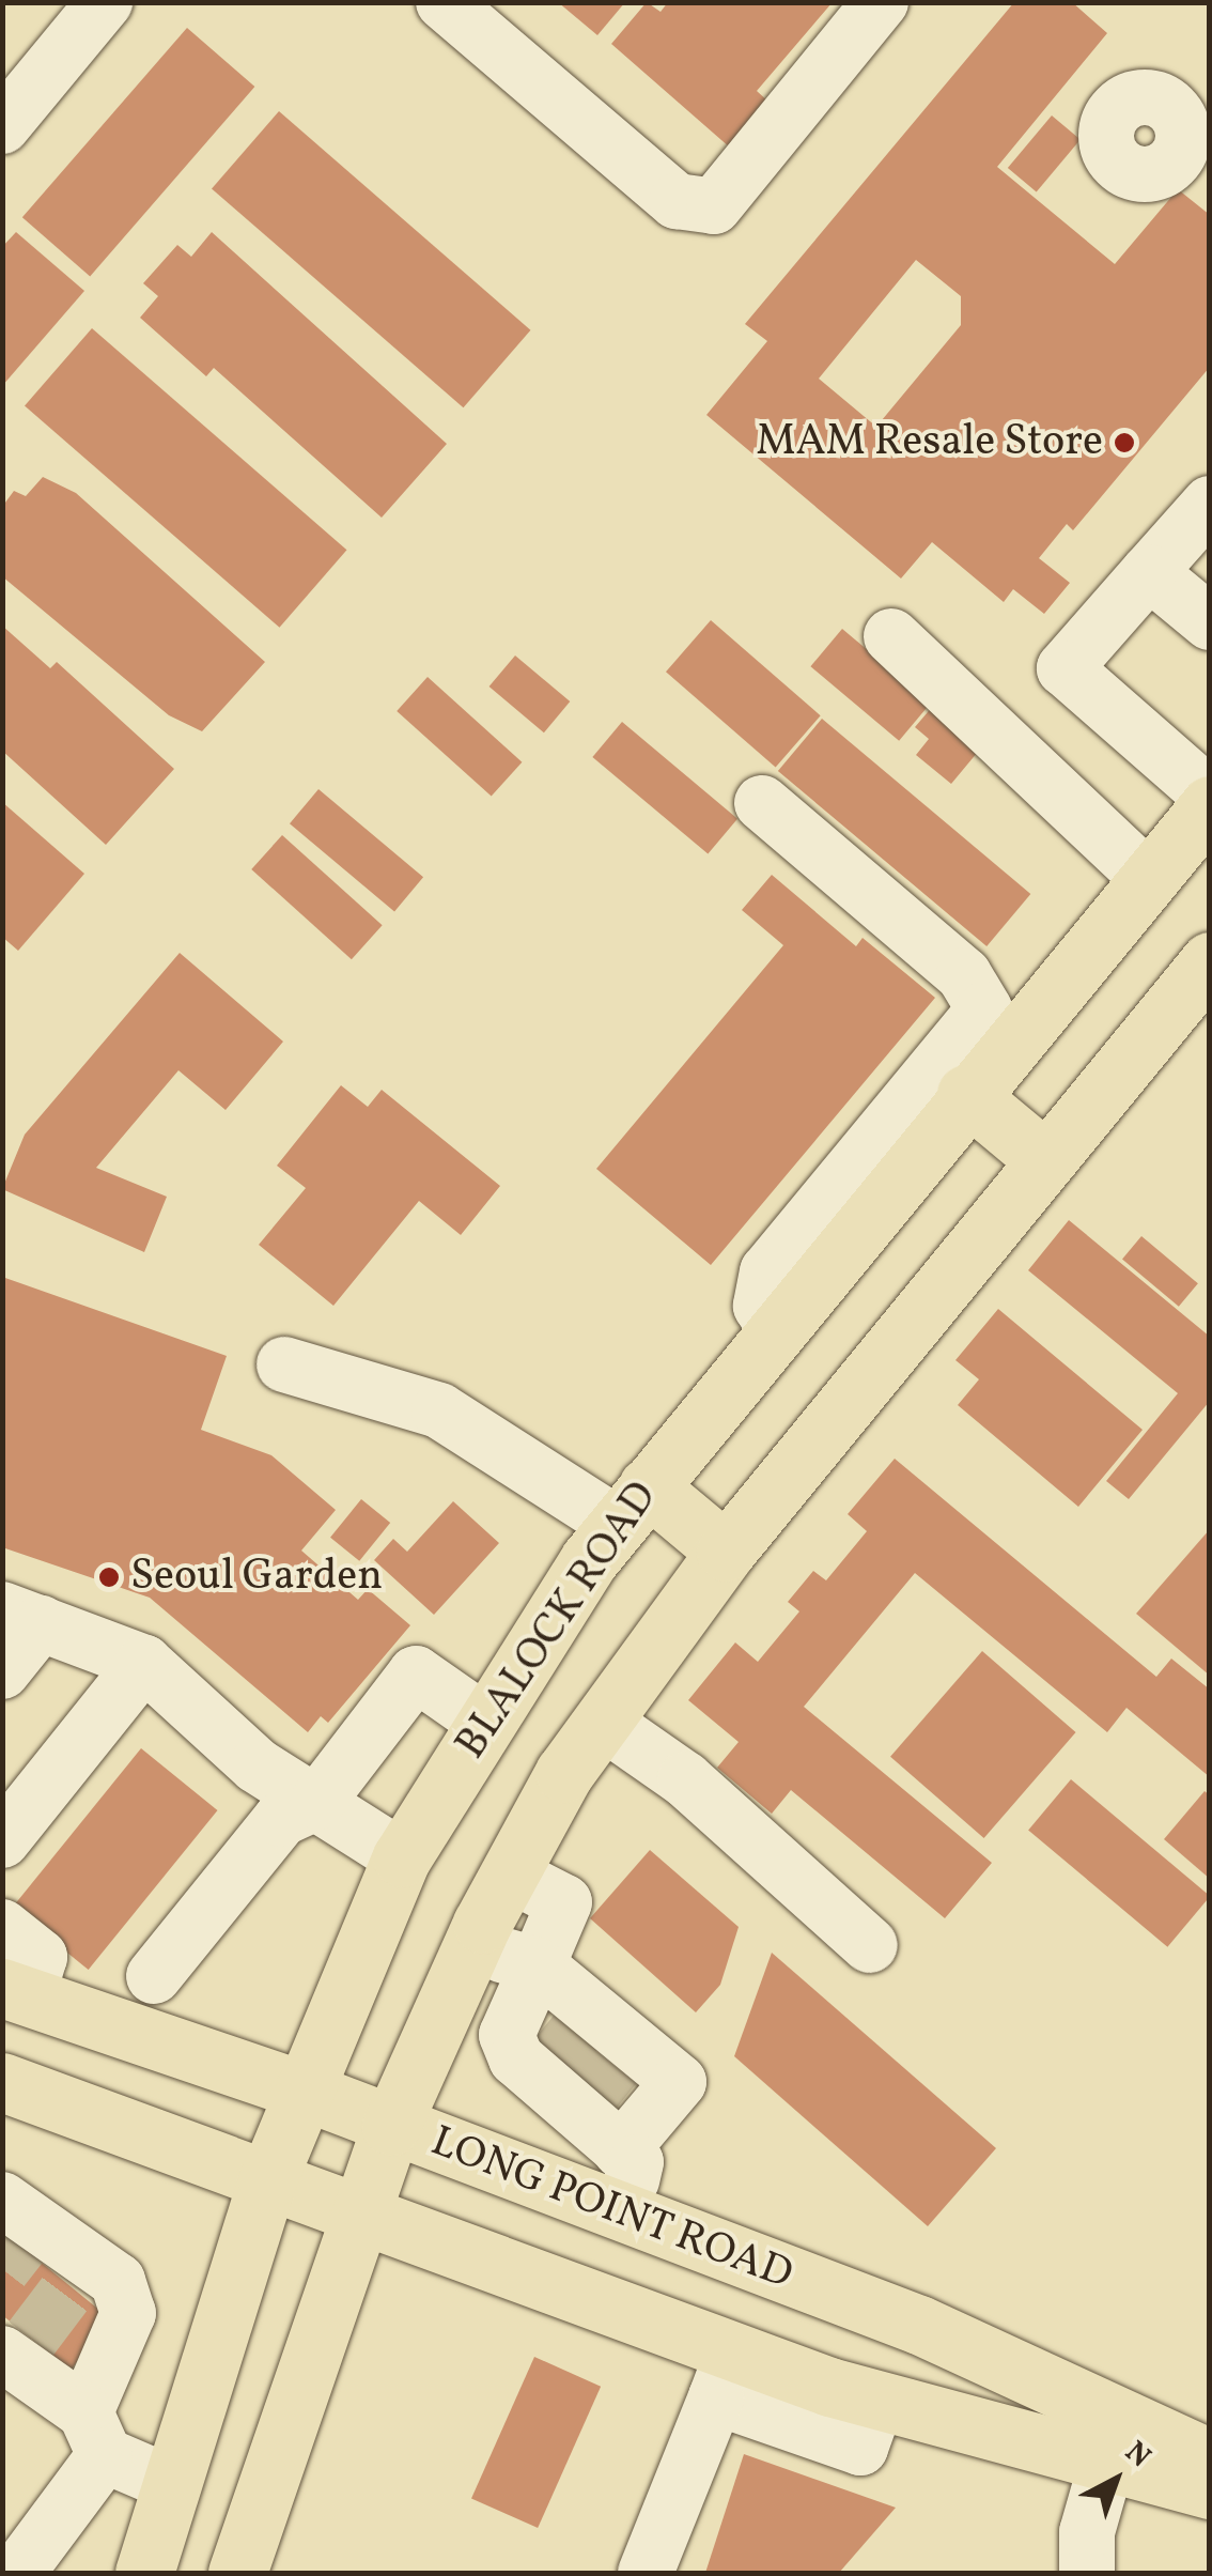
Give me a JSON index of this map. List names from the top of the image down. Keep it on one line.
{"streets":{"main road":["BLALOCK ROAD","LONG POINT ROAD"]},"crossings":[["BLALOCK ROAD","LONG POINT ROAD"]],"places":["MAM Resale Store","Seoul Garden"],"north":"top right"}
